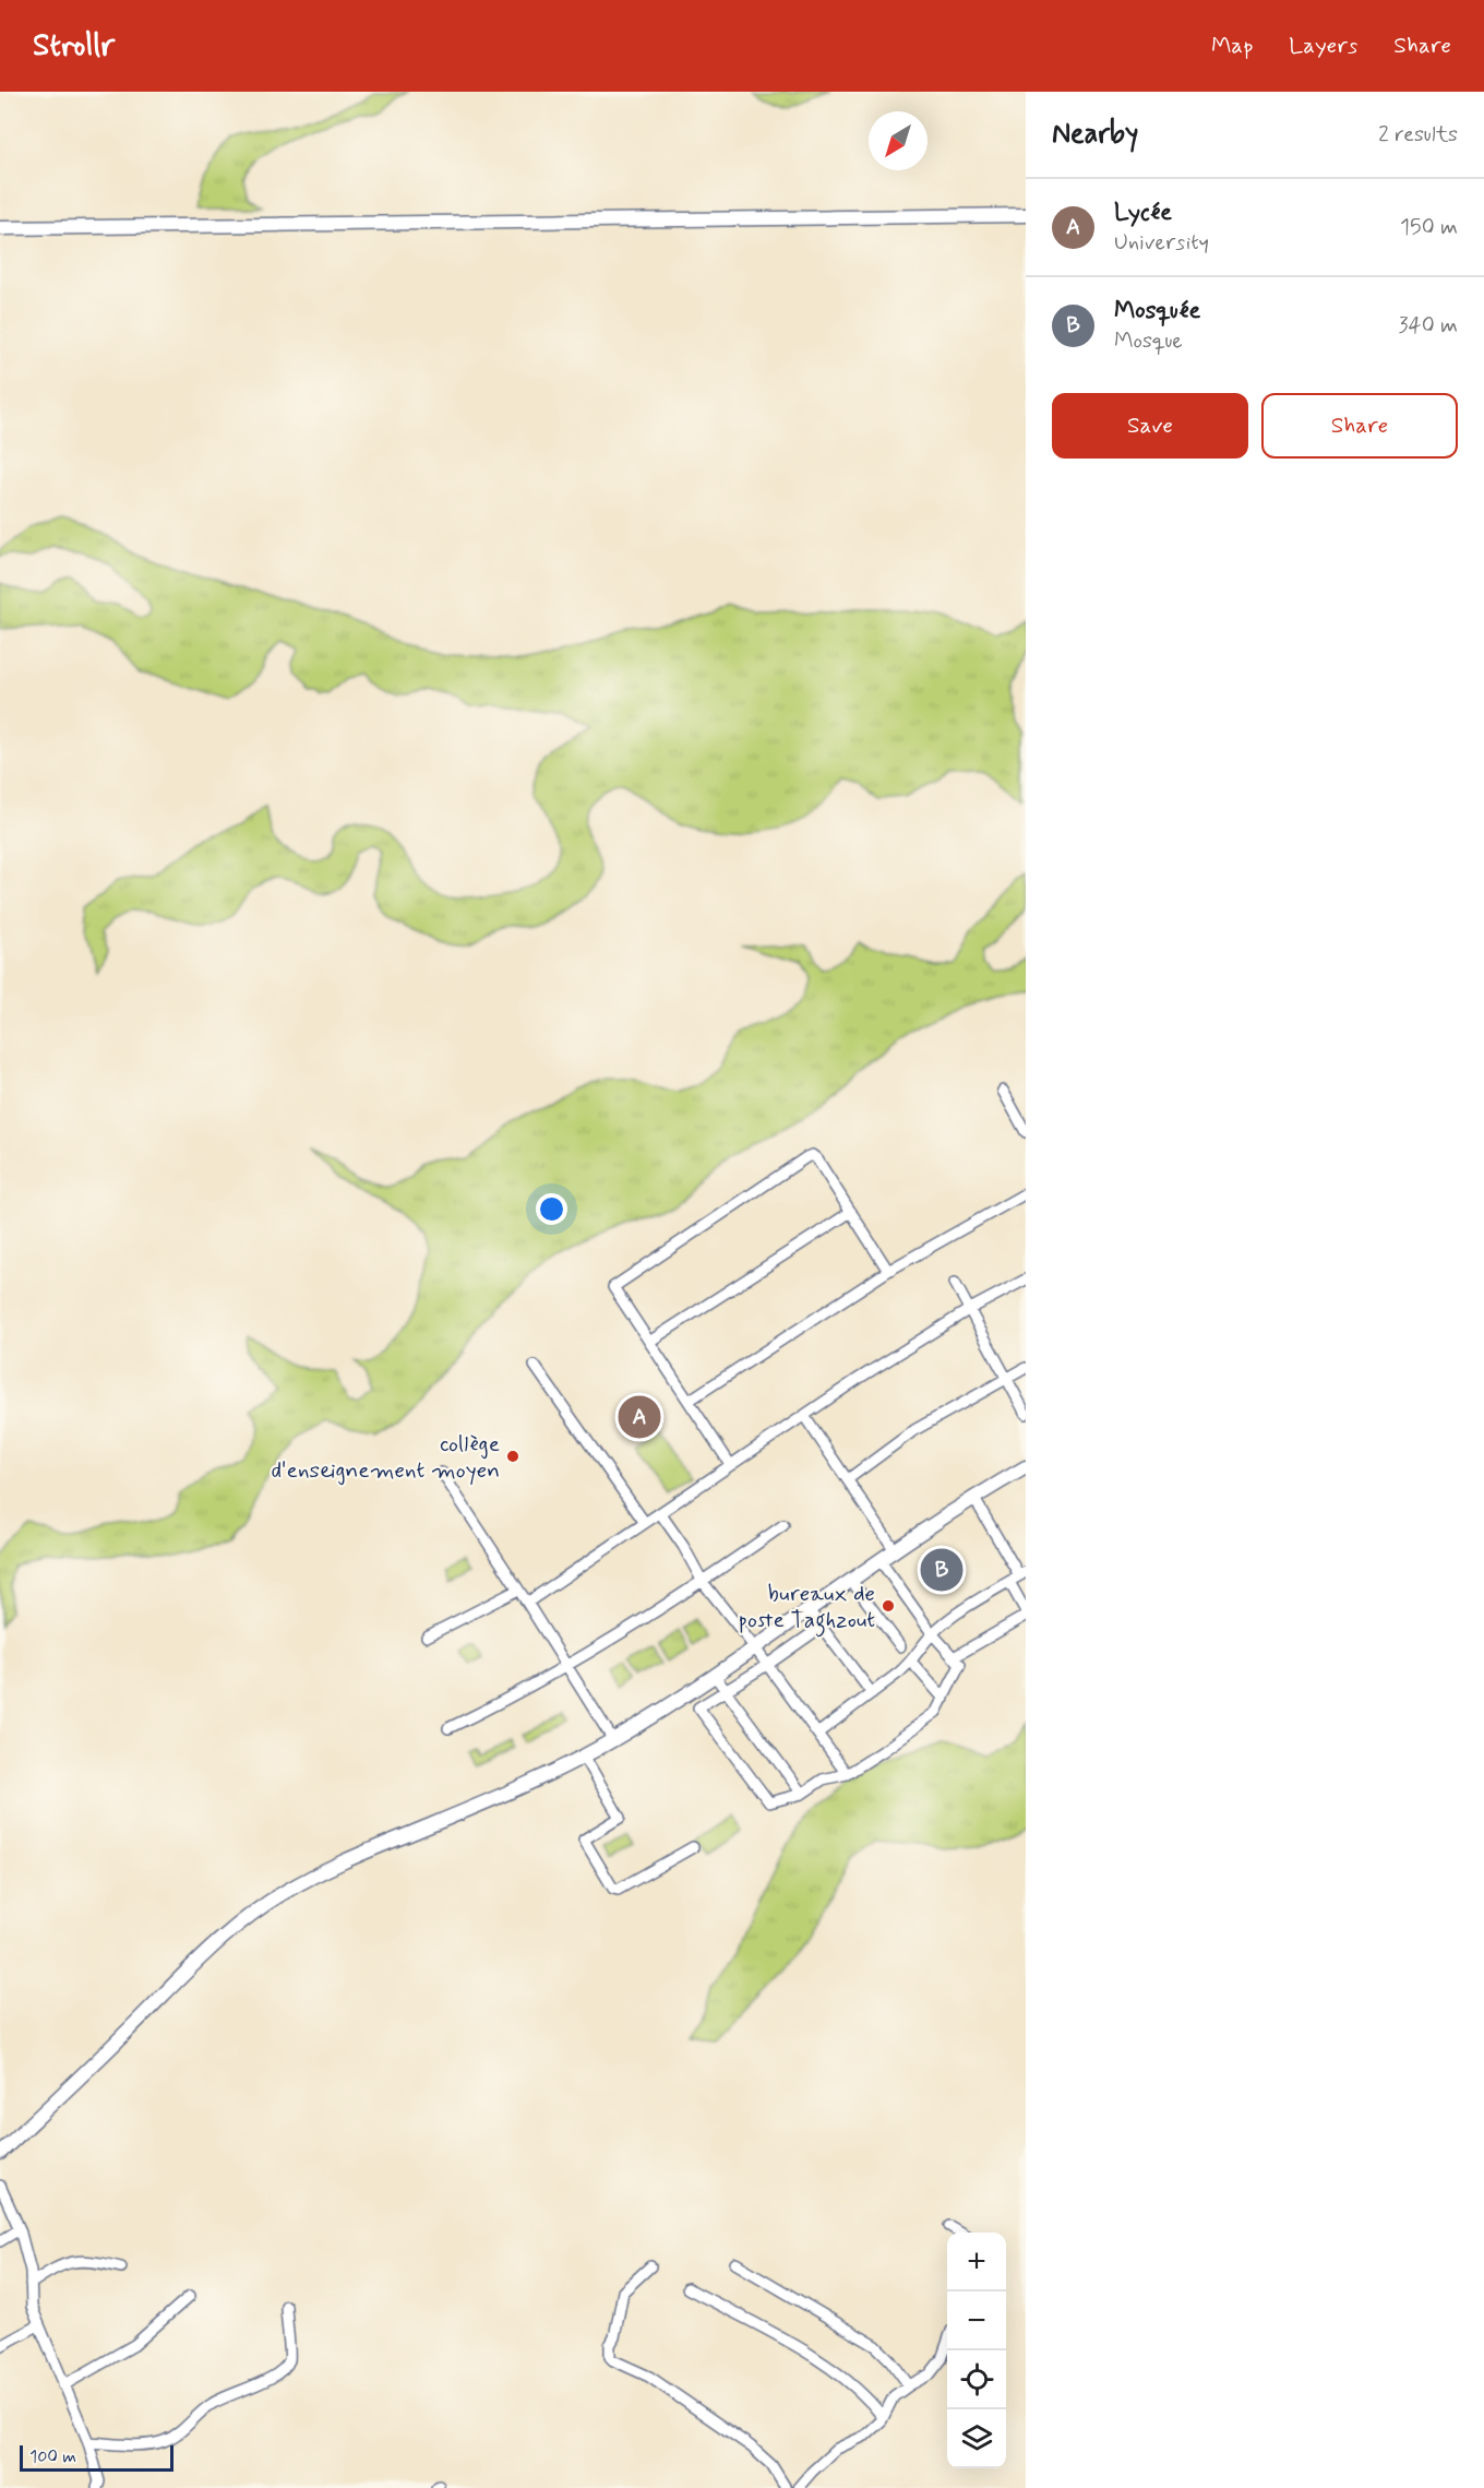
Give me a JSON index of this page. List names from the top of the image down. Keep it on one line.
{"places":["collège d'enseignement moyen","bureaux de poste Taghzout"],"scale_bar":"100 m","north":"bottom left","page":{"header":"Strollr","nav":["Map","Layers","Share"],"heading":["Nearby","2 results"],"list":[{"mark":"A","name":"Lycée","note":"University","value":"150 m"},{"mark":"B","name":"Mosquée","note":"Mosque","value":"340 m"}],"buttons":["Save","Share"],"pins":["A","B"],"map_buttons":["+","−"],"scale":"100 m"}}
